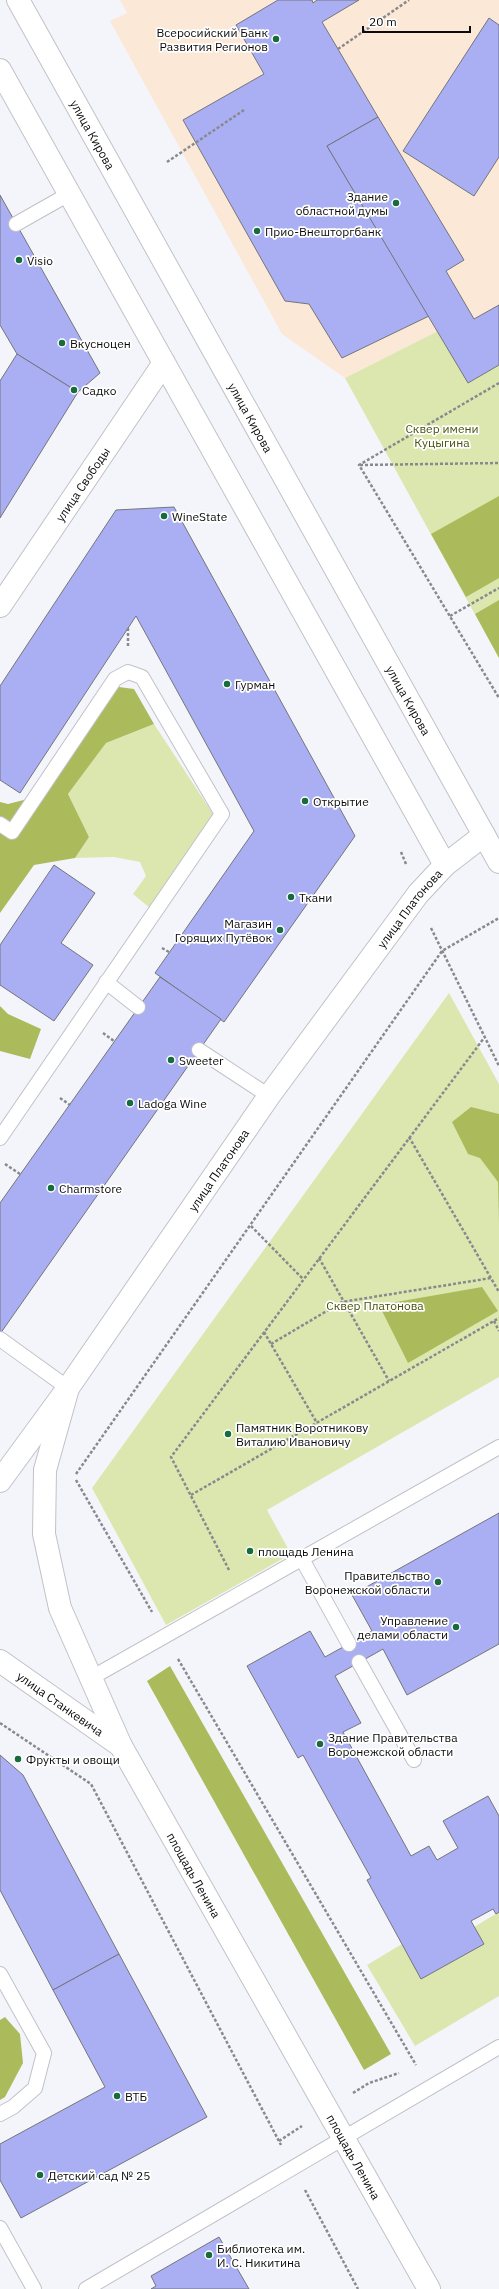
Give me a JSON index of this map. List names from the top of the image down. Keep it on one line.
{"streets":{"main road":["улица Кирова","улица Свободы","улица Платонова","улица Станкевича","площадь Ленина"]},"crossings":[["улица Платонова","площадь Ленина"],["улица Станкевича","площадь Ленина"]],"parks":["Сквер имени Куцыгина","Сквер Платонова"],"places":["Всеросийский Банк Развития Регионов","Здание областной думы","Прио-Внешторгбанк","Visio","Вкусноцен","Садко","WineState","Гурман","Открытие","Ткани","Магазин Горящих Путёвок","Sweeter","Ladoga Wine","Charmstore","Памятник Воротникову Виталию Ивановичу","площадь Ленина","Правительство Воронежской области","Управление делами области","Здание Правительства Воронежской области","Фрукты и овощи","ВТБ","Детский сад № 25","Библиотека им. И. С. Никитина"],"scale_bar":"20 m"}
